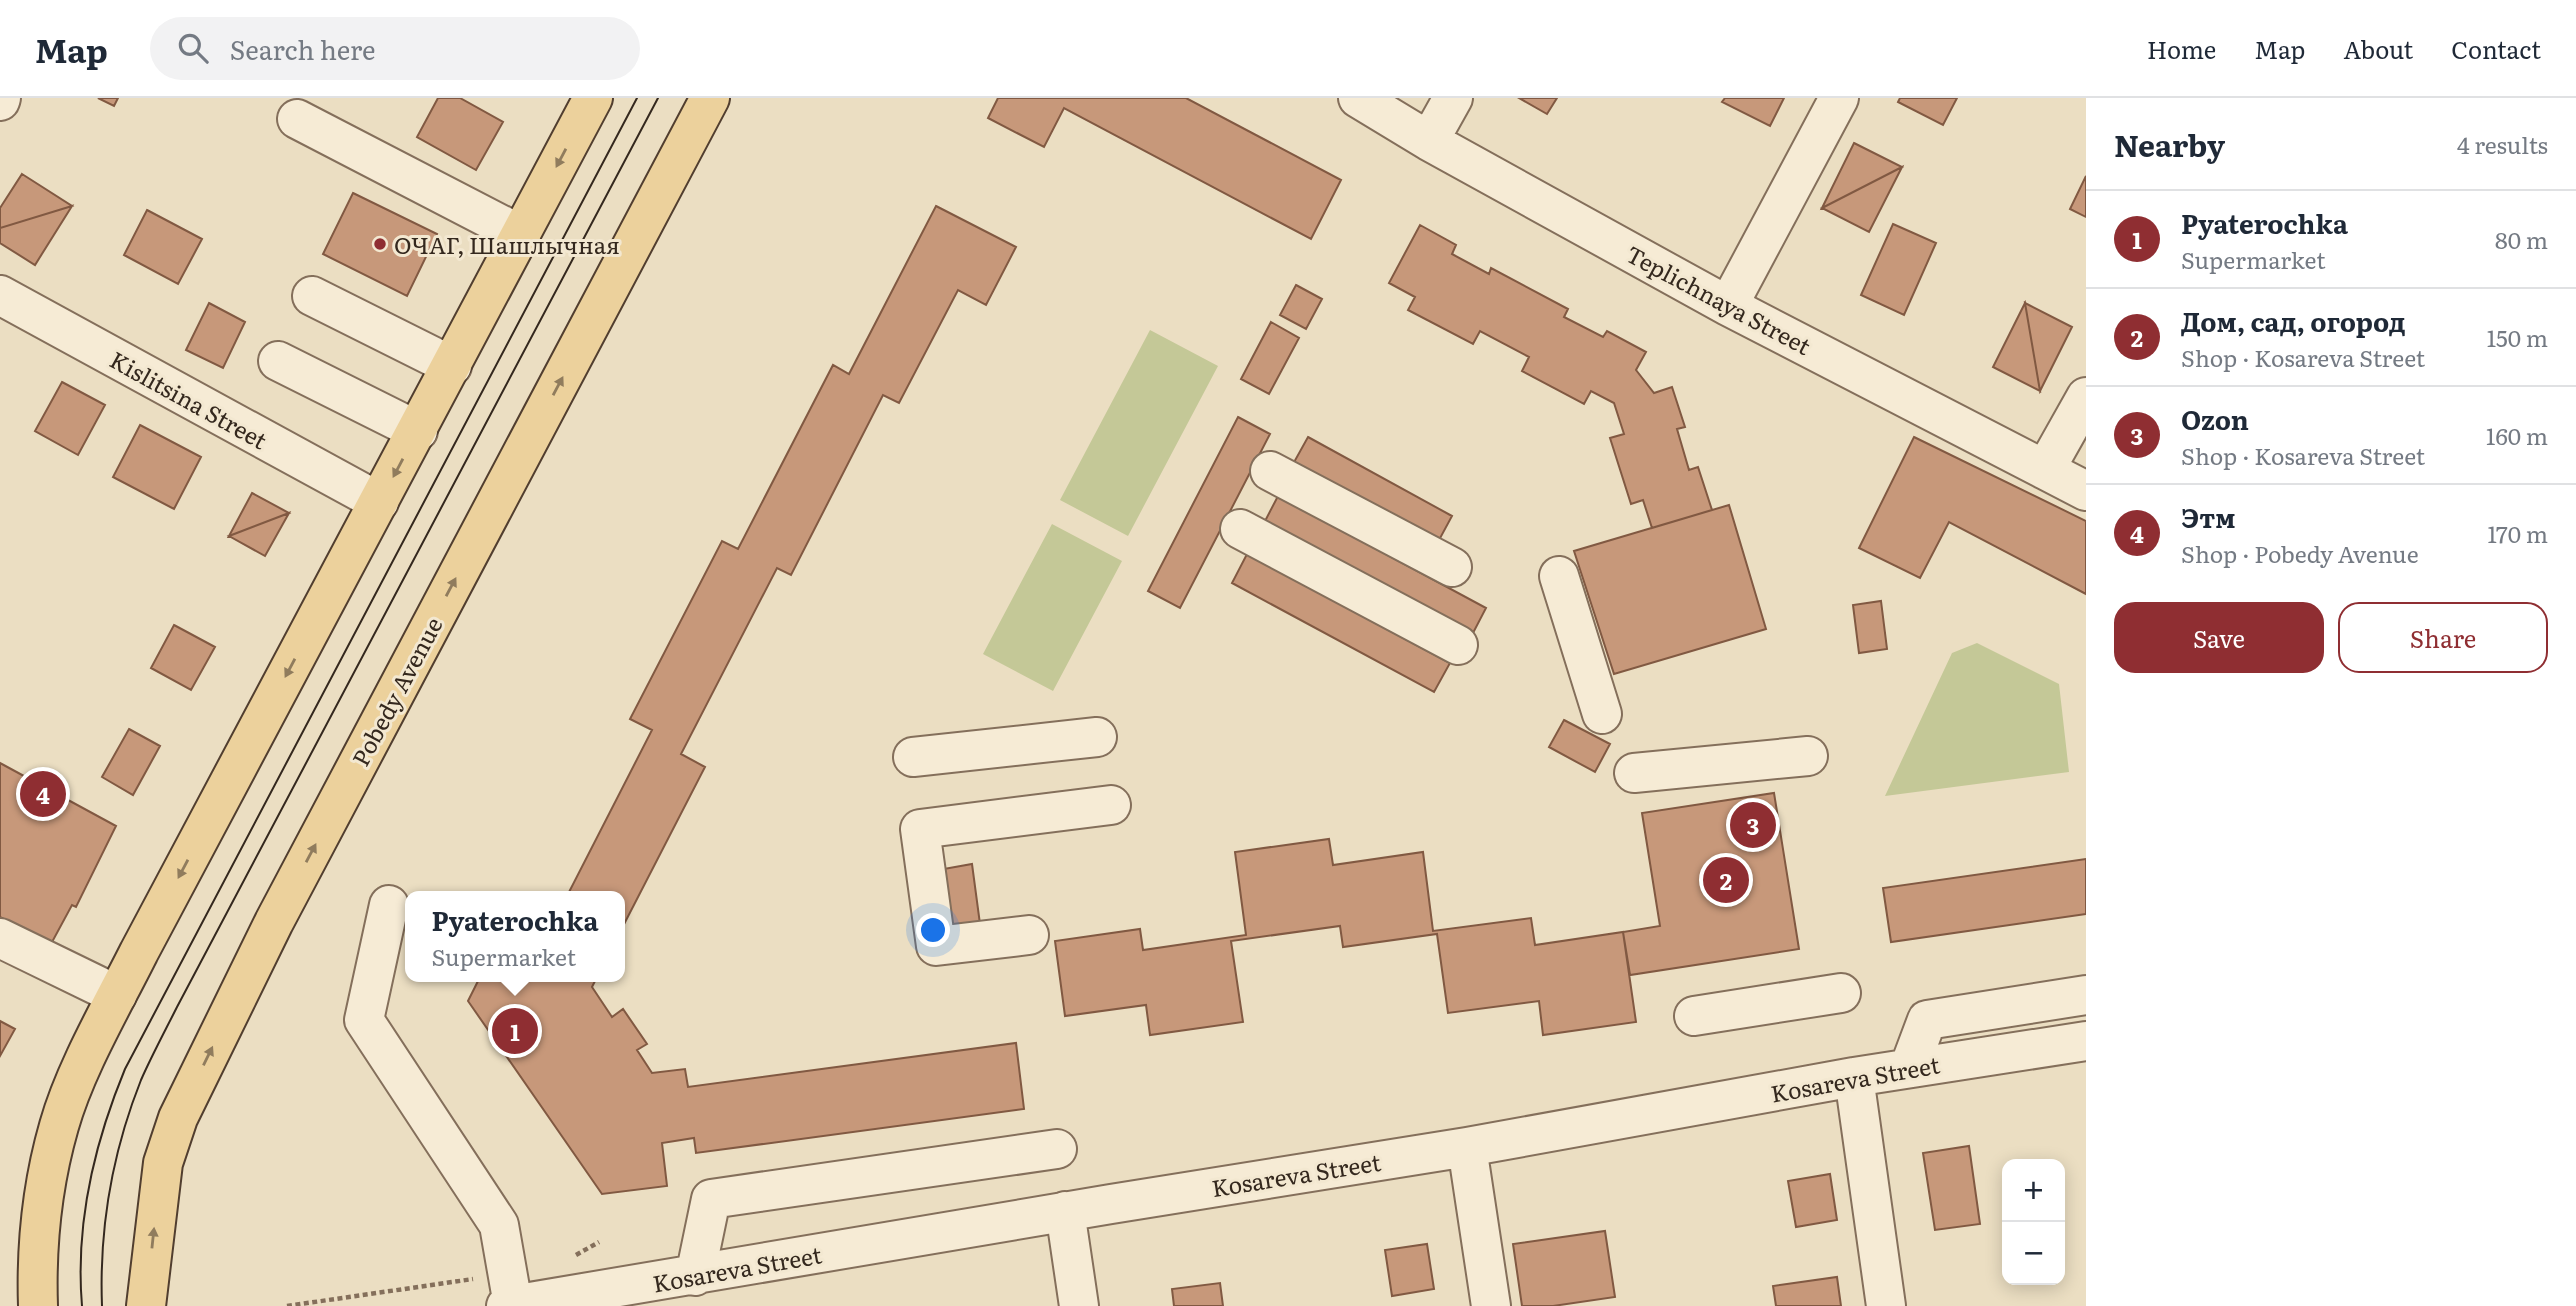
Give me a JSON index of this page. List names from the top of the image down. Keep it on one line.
{"streets":{"main road":["Pobedy Avenue"],"street":["Teplichnaya Street","Kislitsina Street","Kosareva Street"]},"places":["ОЧАГ, Шашлычная"],"page":{"header":"Map","search":"Search here","nav":["Home","Map","About","Contact"],"heading":["Nearby","4 results"],"list":[{"mark":"1","name":"Pyaterochka","note":"Supermarket","value":"80 m"},{"mark":"2","name":"Дом, сад, огород","note":"Shop · Kosareva Street","value":"150 m"},{"mark":"3","name":"Ozon","note":"Shop · Kosareva Street","value":"160 m"},{"mark":"4","name":"Этм","note":"Shop · Pobedy Avenue","value":"170 m"}],"buttons":["Save","Share"],"pins":["4","3","2","1"],"popup":["Pyaterochka","Supermarket"],"map_buttons":["+","−"]}}
